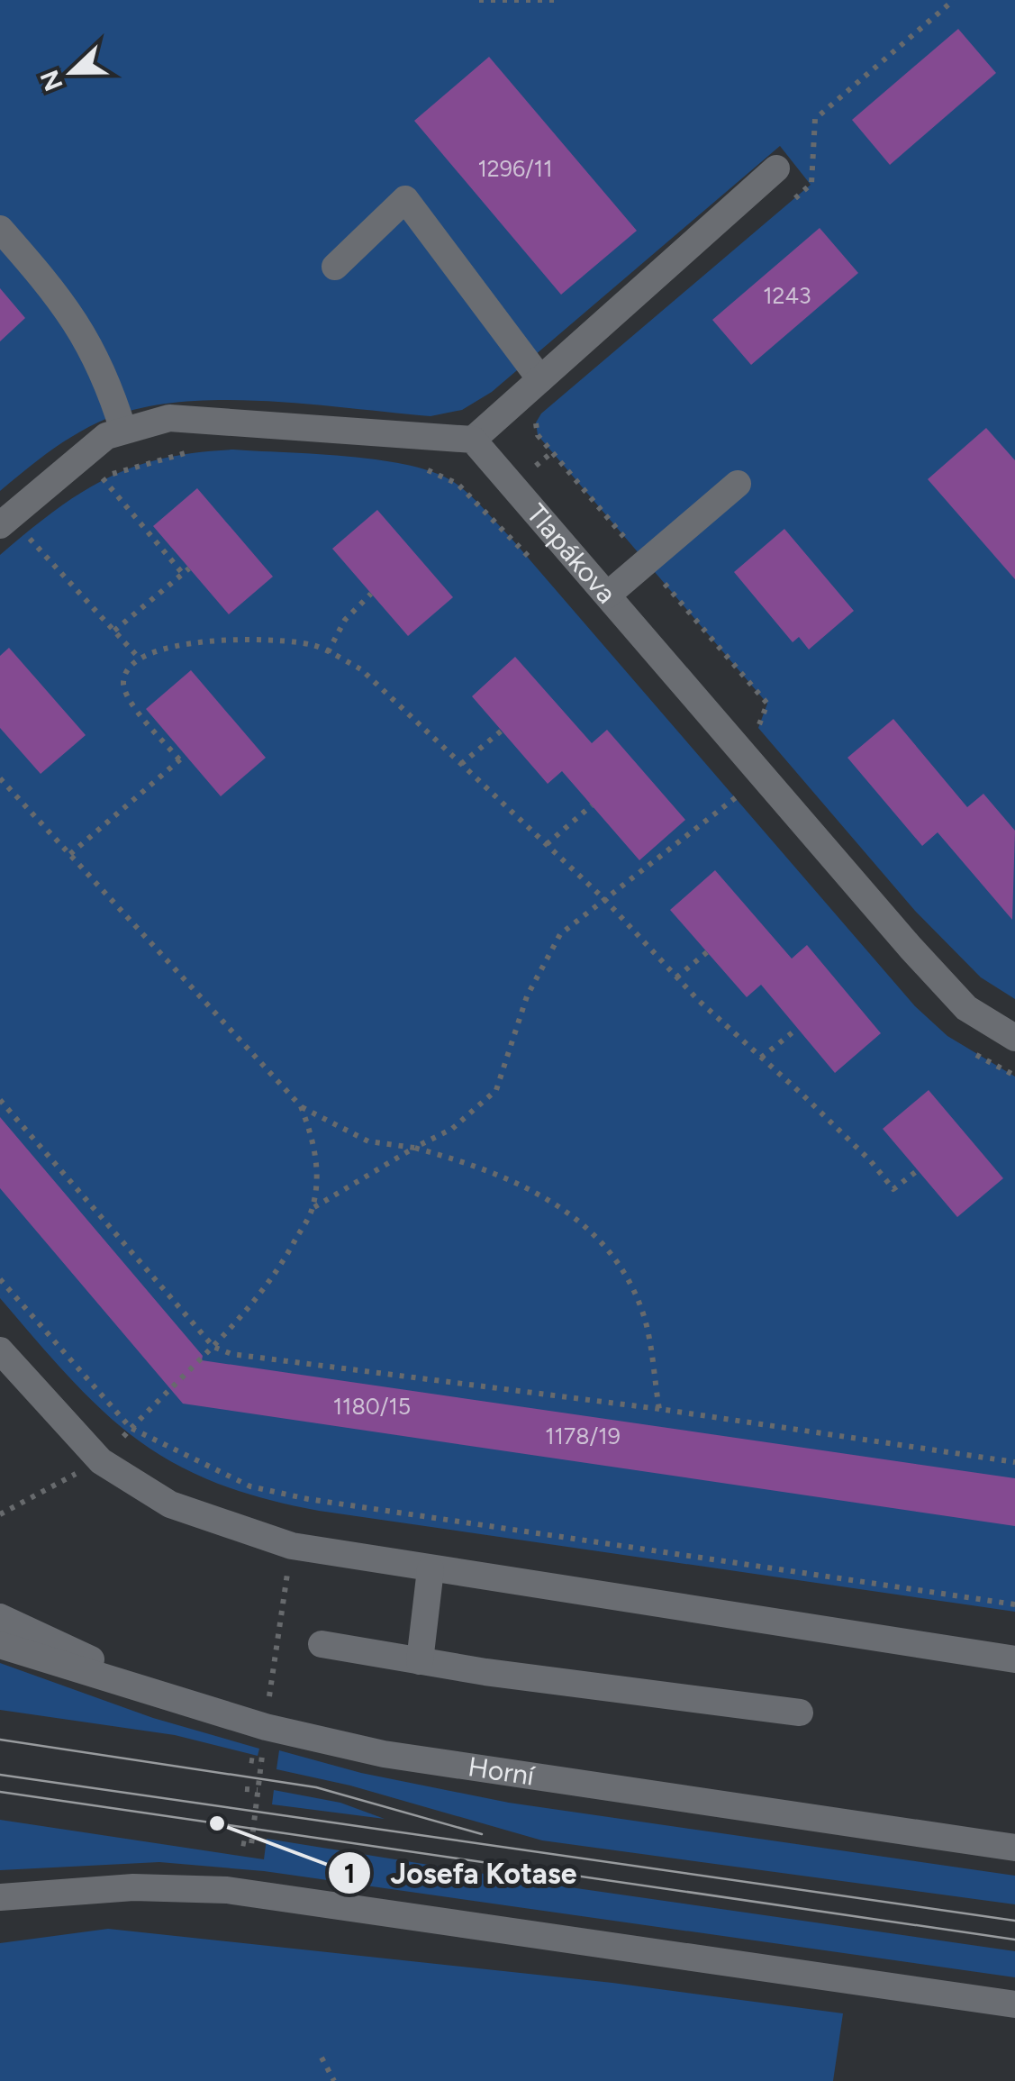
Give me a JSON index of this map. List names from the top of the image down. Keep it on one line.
{"streets":{"street":["Tlapákova","Horní"]},"places":["Josefa Kotase"],"house_numbers":["1296/11","1243","1180/15","1178/19"],"north":"left"}
